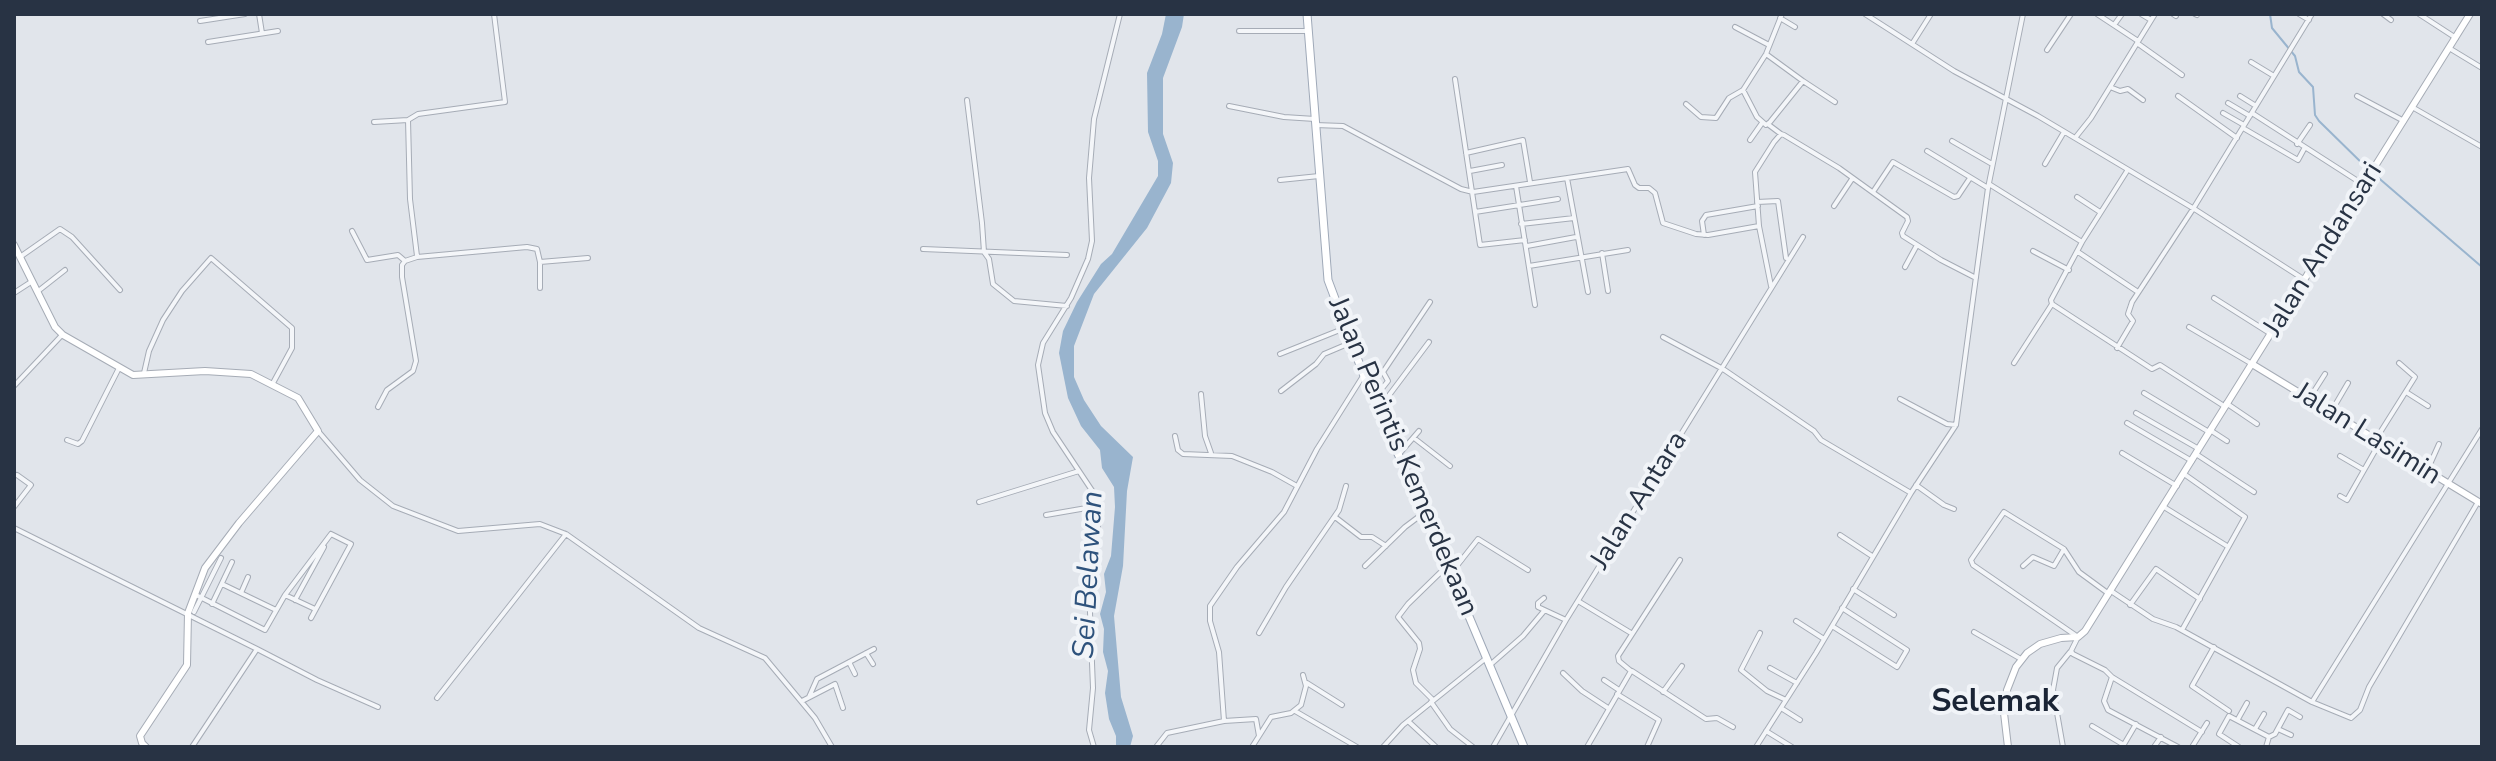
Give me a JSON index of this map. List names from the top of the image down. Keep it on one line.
{"streets":{"main road":["Jalan Perintis Kemerdekaan"],"street":["Jalan Andansari","Jalan Lasimin","Jalan Antara"]},"crossings":[["Jalan Andansari","Jalan Lasimin"],["Jalan Perintis Kemerdekaan","Jalan Antara"]],"districts":["Selemak"],"water":["Sei Belawan"]}
